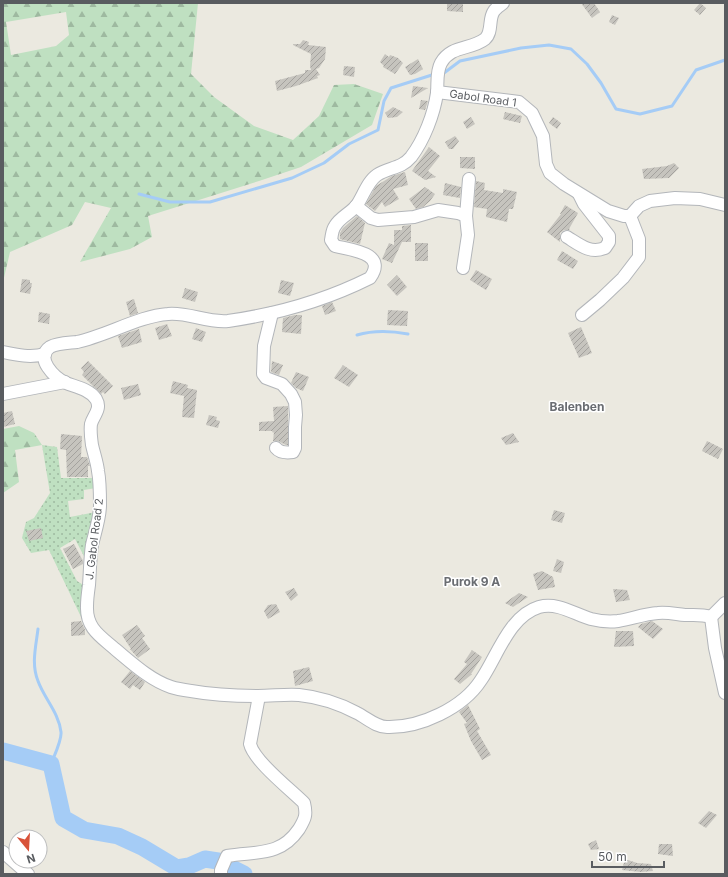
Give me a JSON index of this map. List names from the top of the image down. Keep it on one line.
{"streets":{"street":["Gabol Road 1","J. Gabol Road 2"]},"districts":["Balenben","Purok 9 A"],"scale_bar":"50 m","north":"bottom"}
